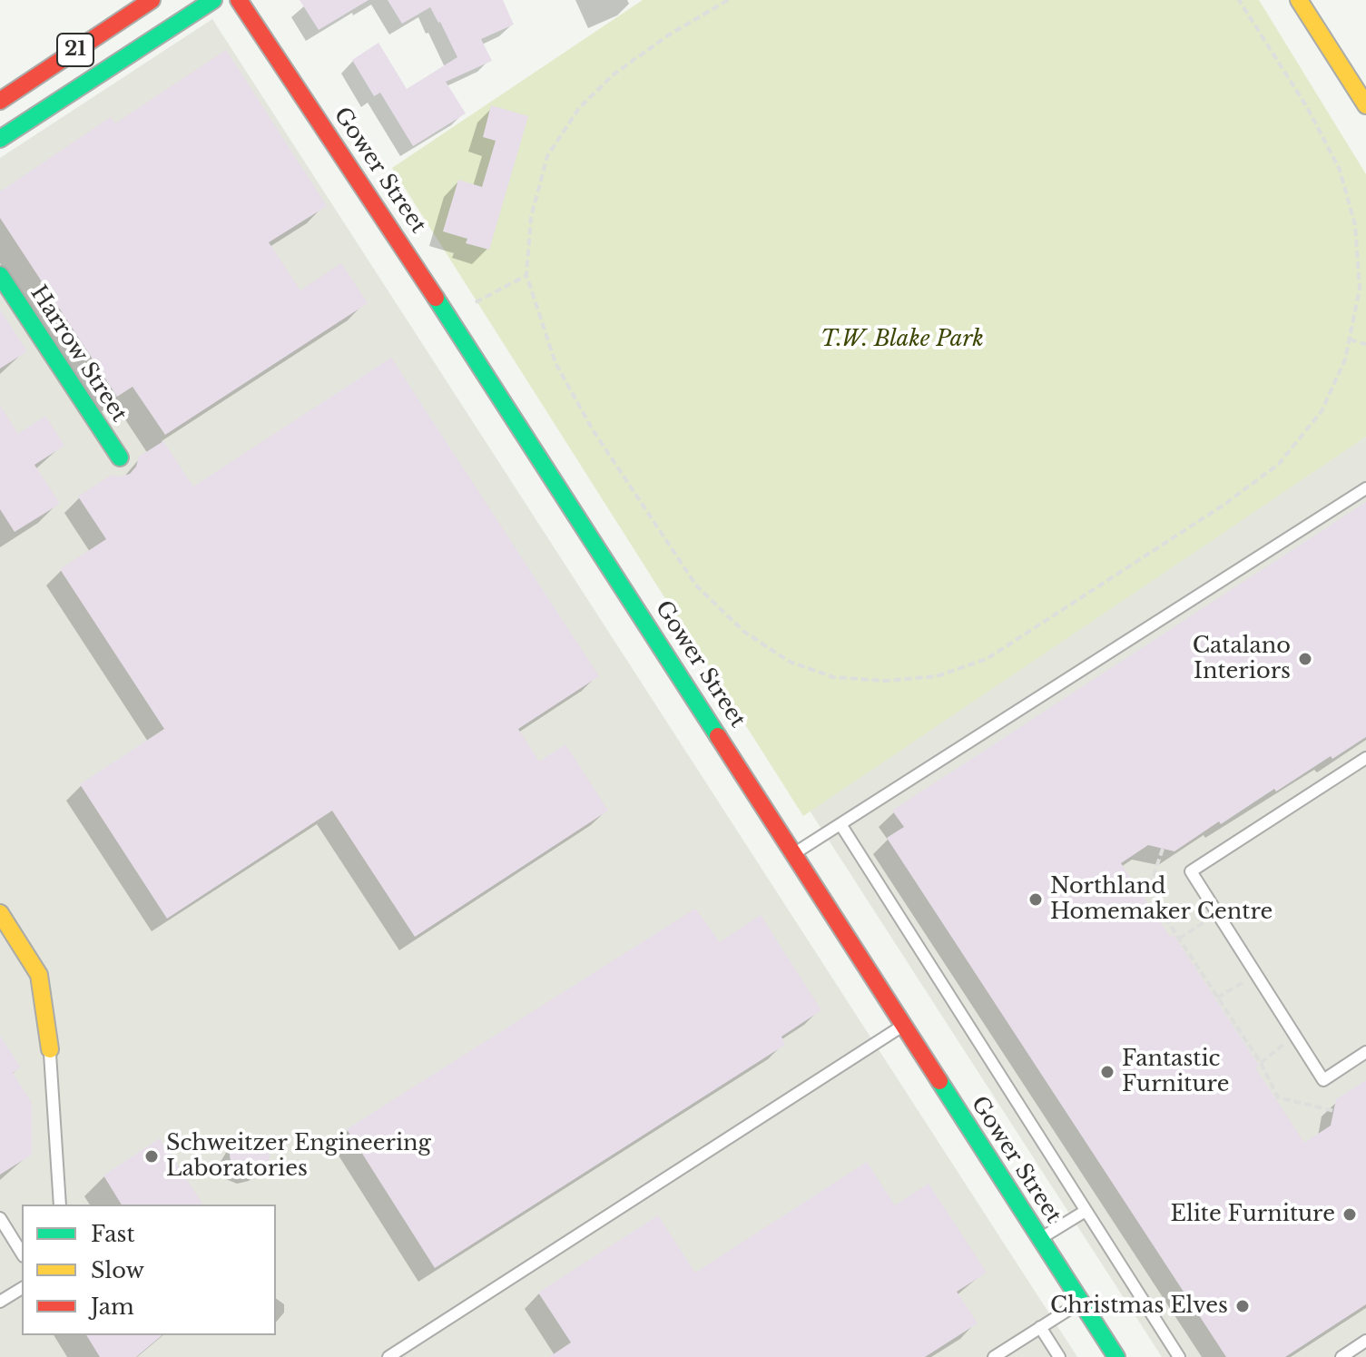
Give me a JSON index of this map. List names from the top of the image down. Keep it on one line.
{"streets":{"main road":["21","Gower Street","Harrow Street"]},"parks":["T.W. Blake Park"],"places":["Catalano Interiors","Northland Homemaker Centre","Fantastic Furniture","Schweitzer Engineering Laboratories","Elite Furniture","Christmas Elves"],"legend":["Fast","Slow","Jam"]}
